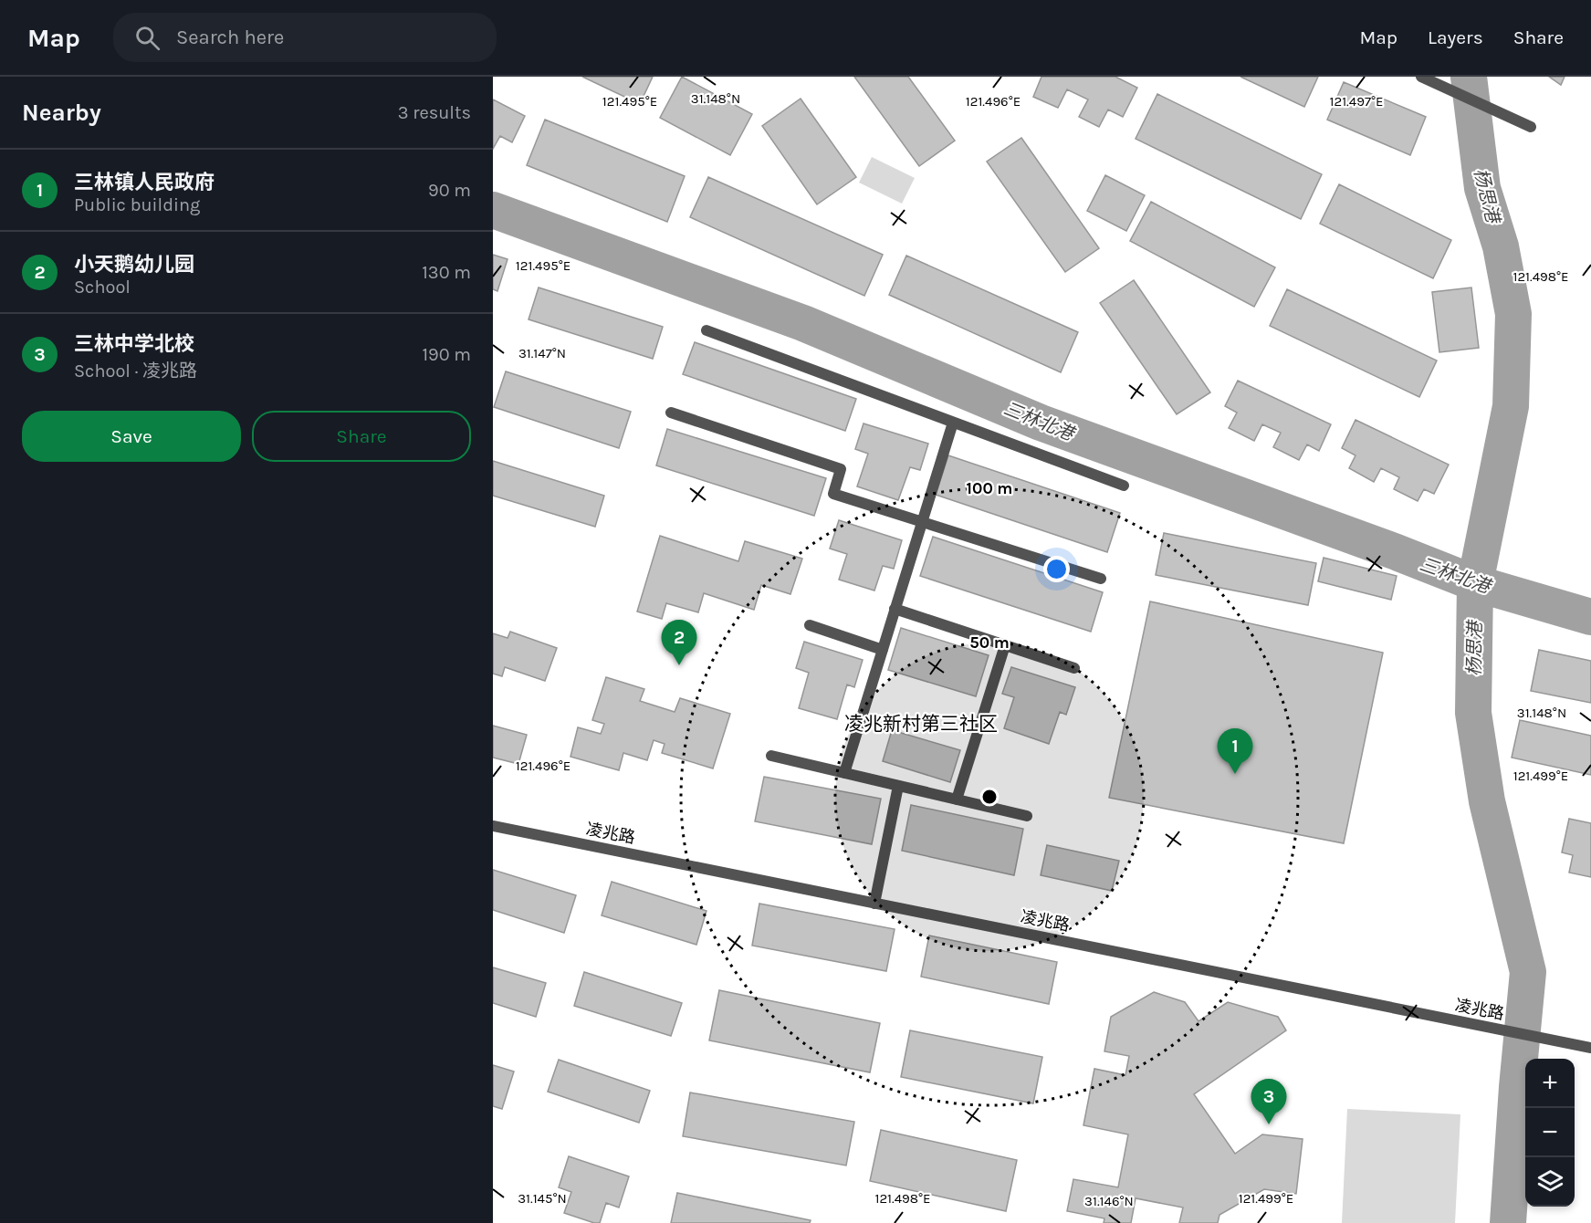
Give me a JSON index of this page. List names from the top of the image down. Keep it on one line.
{"streets":{"street":["凌兆路"]},"districts":["凌兆新村第三社区"],"water":["杨思港","三林北港"],"page":{"header":"Map","search":"Search here","nav":["Map","Layers","Share"],"heading":["Nearby","3 results"],"list":[{"mark":"1","name":"三林镇人民政府","note":"Public building","value":"90 m"},{"mark":"2","name":"小天鹅幼儿园","note":"School","value":"130 m"},{"mark":"3","name":"三林中学北校","note":"School · 凌兆路","value":"190 m"}],"buttons":["Save","Share"],"pins":["2","1","3"],"map_buttons":["+","−"]},"coordinates":["31.148°N","121.495°E","121.496°E","121.497°E","121.498°E","31.147°N","121.499°E","31.145°N","31.146°N"],"rings":["100 m","50 m"]}
